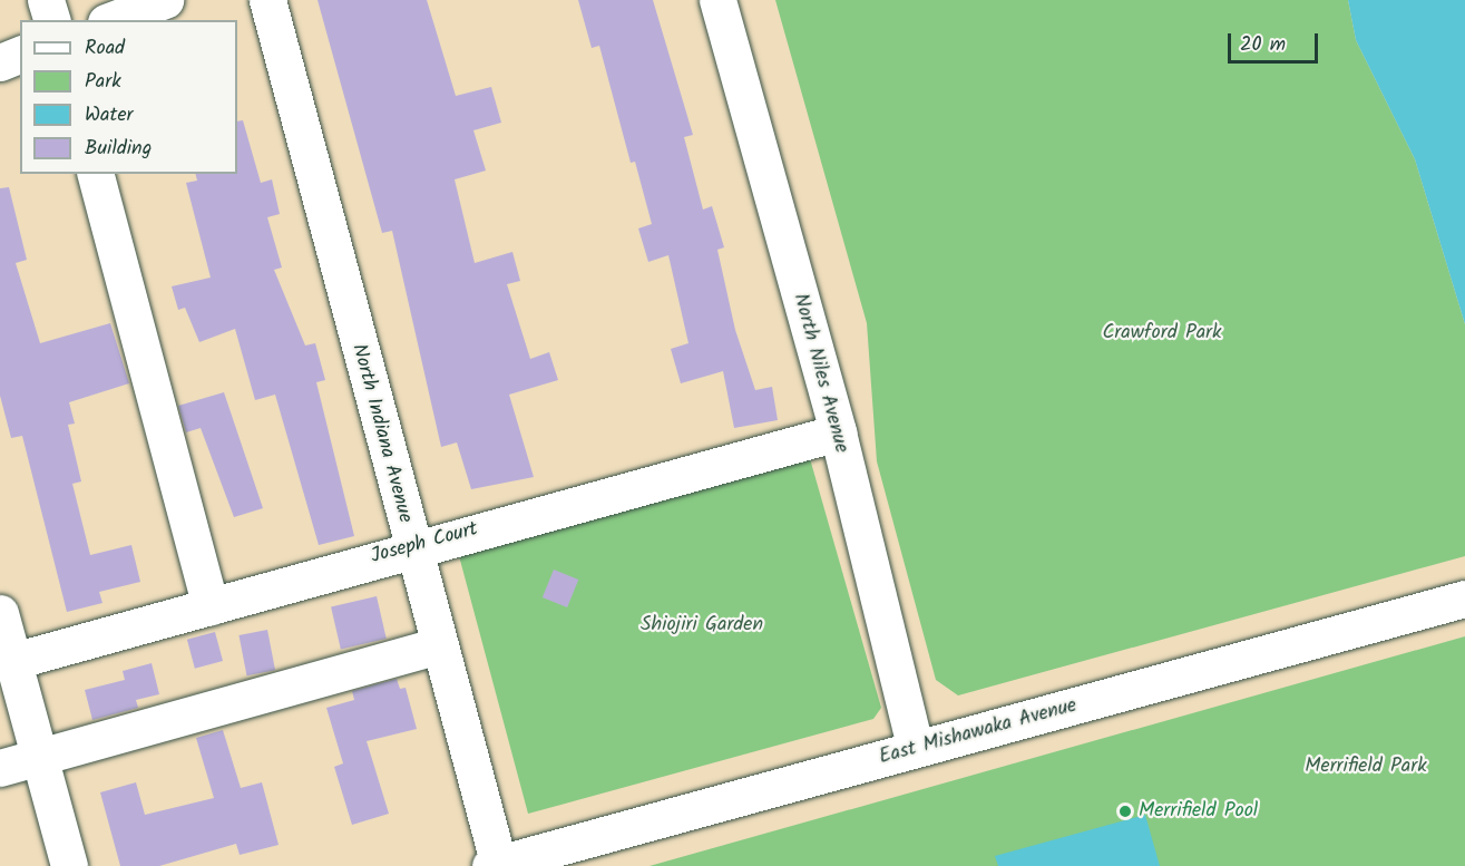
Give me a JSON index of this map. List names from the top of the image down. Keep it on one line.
{"streets":{"street":["North Niles Avenue","North Indiana Avenue","Joseph Court","East Mishawaka Avenue"]},"crossings":[["North Niles Avenue","Joseph Court"],["North Niles Avenue","East Mishawaka Avenue"],["North Indiana Avenue","Joseph Court"],["North Indiana Avenue","East Mishawaka Avenue"]],"parks":["Crawford Park","Shiojiri Garden","Merrifield Park"],"places":["Merrifield Pool"],"legend":["Road","Park","Water","Building"],"scale_bar":"20 m"}
